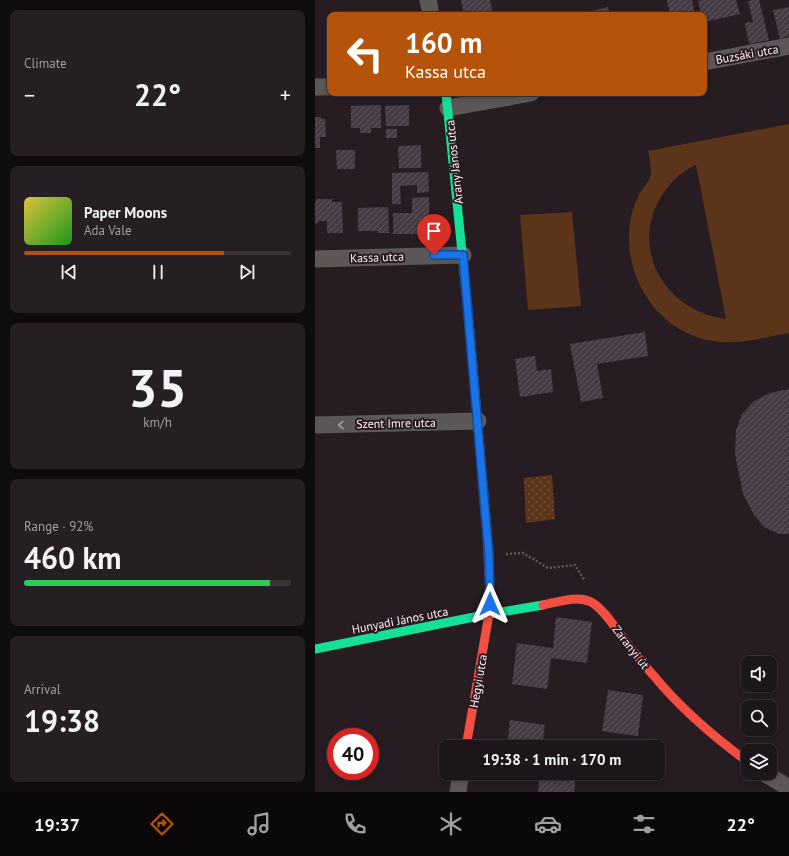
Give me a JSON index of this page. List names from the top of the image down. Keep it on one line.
{"streets":{"street":["Buzsáki utca","Arany János utca","Kassa utca","Szent Imre utca","Hunyadi János utca","Zaranyi út","Hegyi utca"]},"crossings":[["Arany János utca","Kassa utca"],["Arany János utca","Szent Imre utca"],["Arany János utca","Hunyadi János utca"],["Arany János utca","Zaranyi út"],["Arany János utca","Hegyi utca"],["Hunyadi János utca","Zaranyi út"],["Hunyadi János utca","Hegyi utca"],["Zaranyi út","Hegyi utca"]],"one_way":["Szent Imre utca"],"page":{"tile":["Climate",["35","km/h"],["Range · 92%","460 km"],["Arrival","19:38"]],"turn":["160 m","Kassa utca"],"heat":["−","22°","+"],"song":["Paper Moons","Ada Vale"],"limit":"40","trip":"19:38 · 1 min · 170 m","tabs":["19:37","22°"]}}
